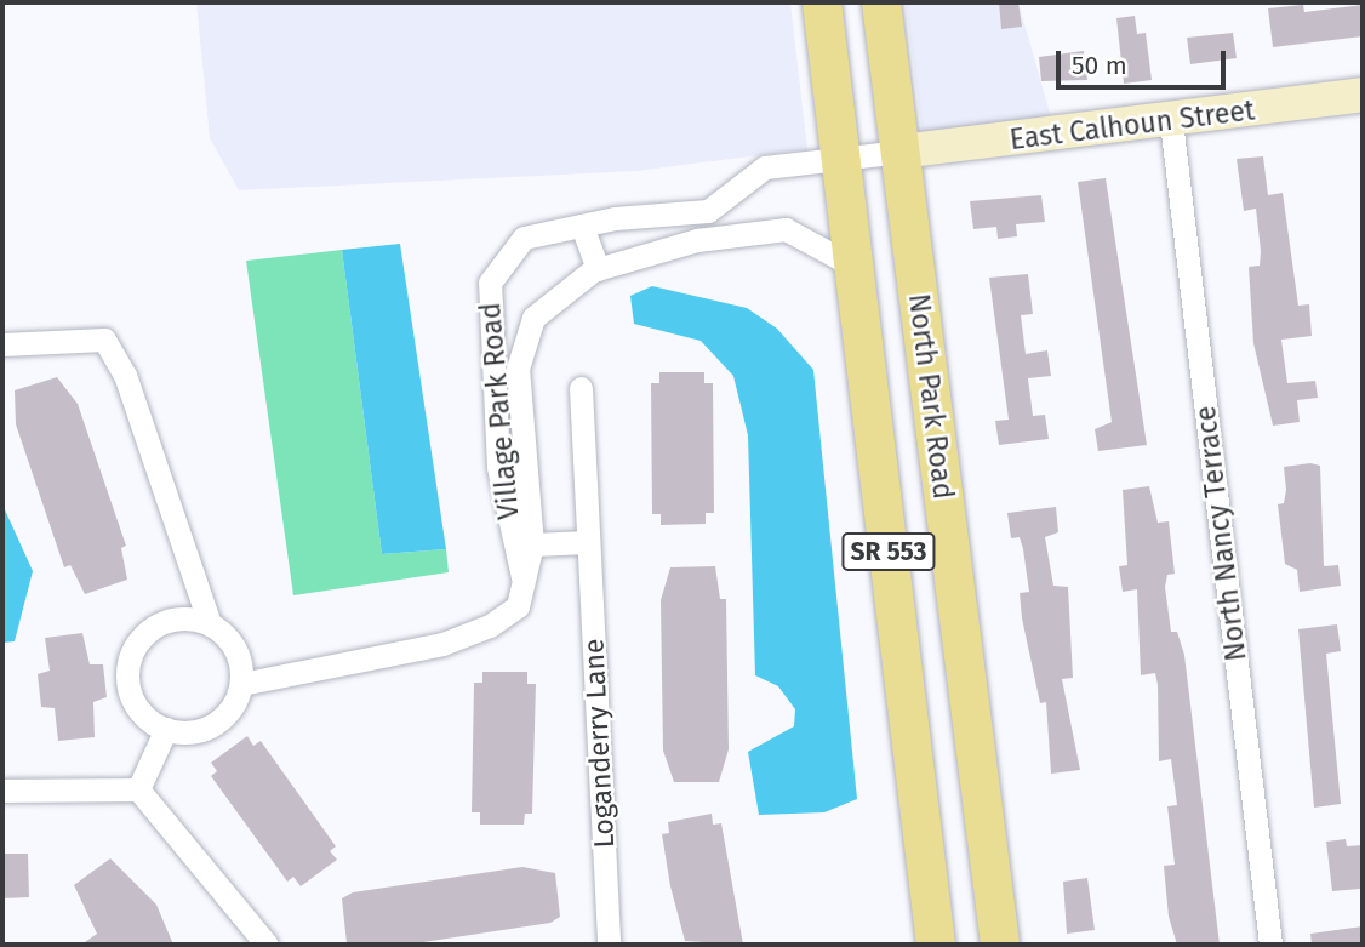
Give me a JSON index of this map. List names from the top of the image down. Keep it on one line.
{"streets":{"main road":["North Park Road","SR 553"],"street":["East Calhoun Street","Village Park Road","North Nancy Terrace","Loganderry Lane"]},"crossings":[["East Calhoun Street","North Park Road"],["East Calhoun Street","North Nancy Terrace"],["East Calhoun Street","SR 553"],["North Park Road","SR 553"],["Village Park Road","SR 553"]],"scale_bar":"50 m"}
